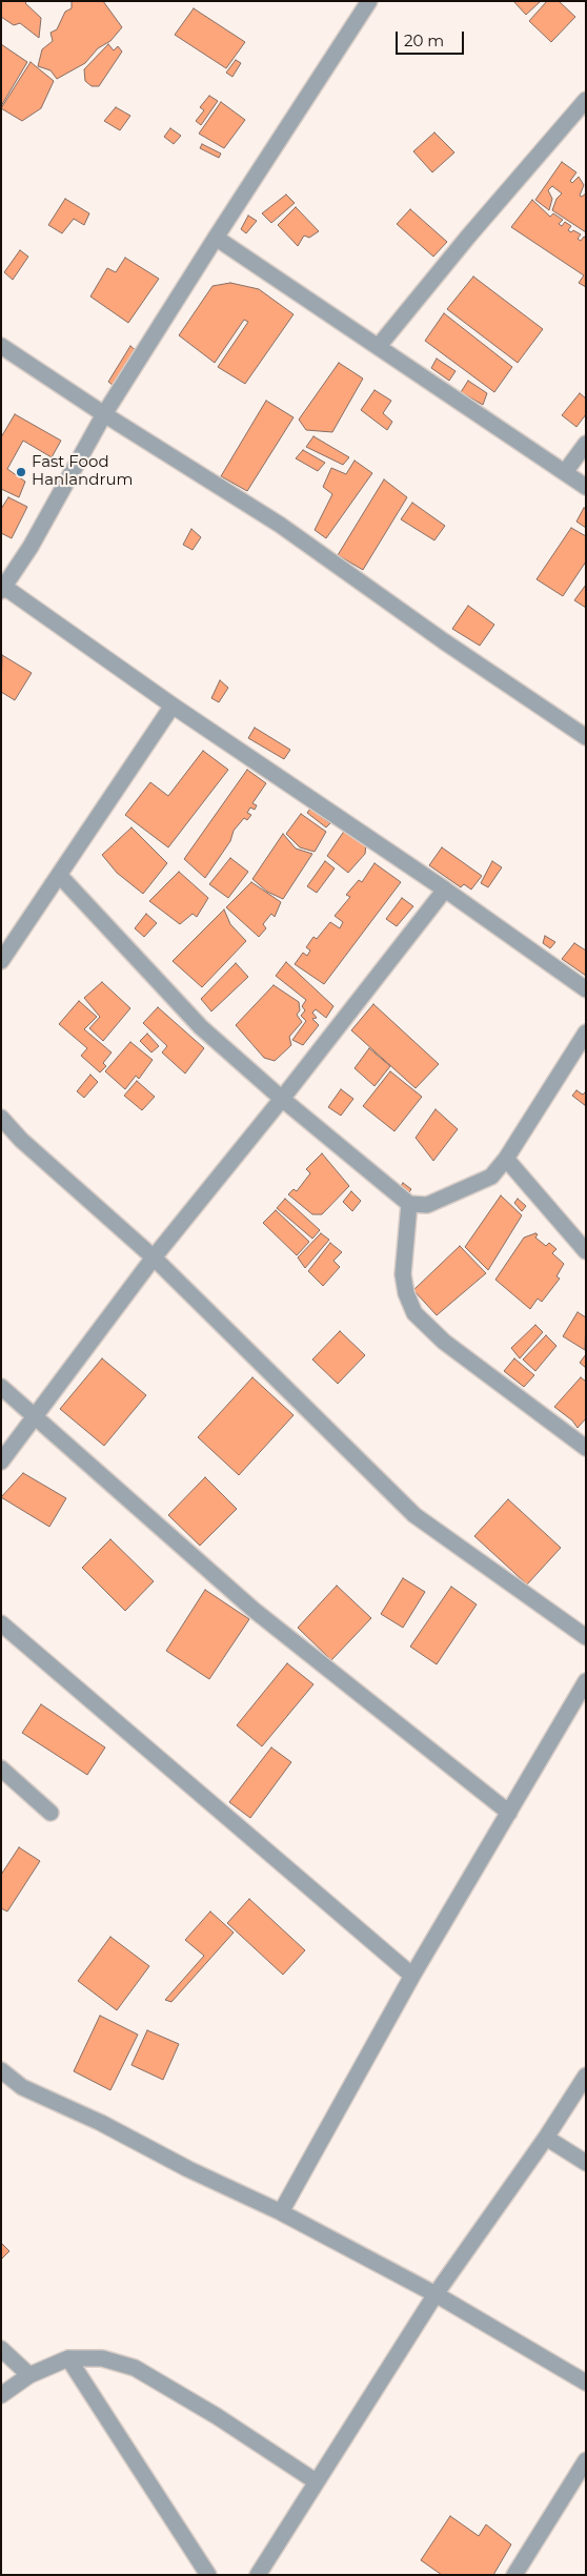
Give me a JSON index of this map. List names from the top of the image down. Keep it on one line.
{"places":["Fast Food Hanlandrum"],"scale_bar":"20 m"}
